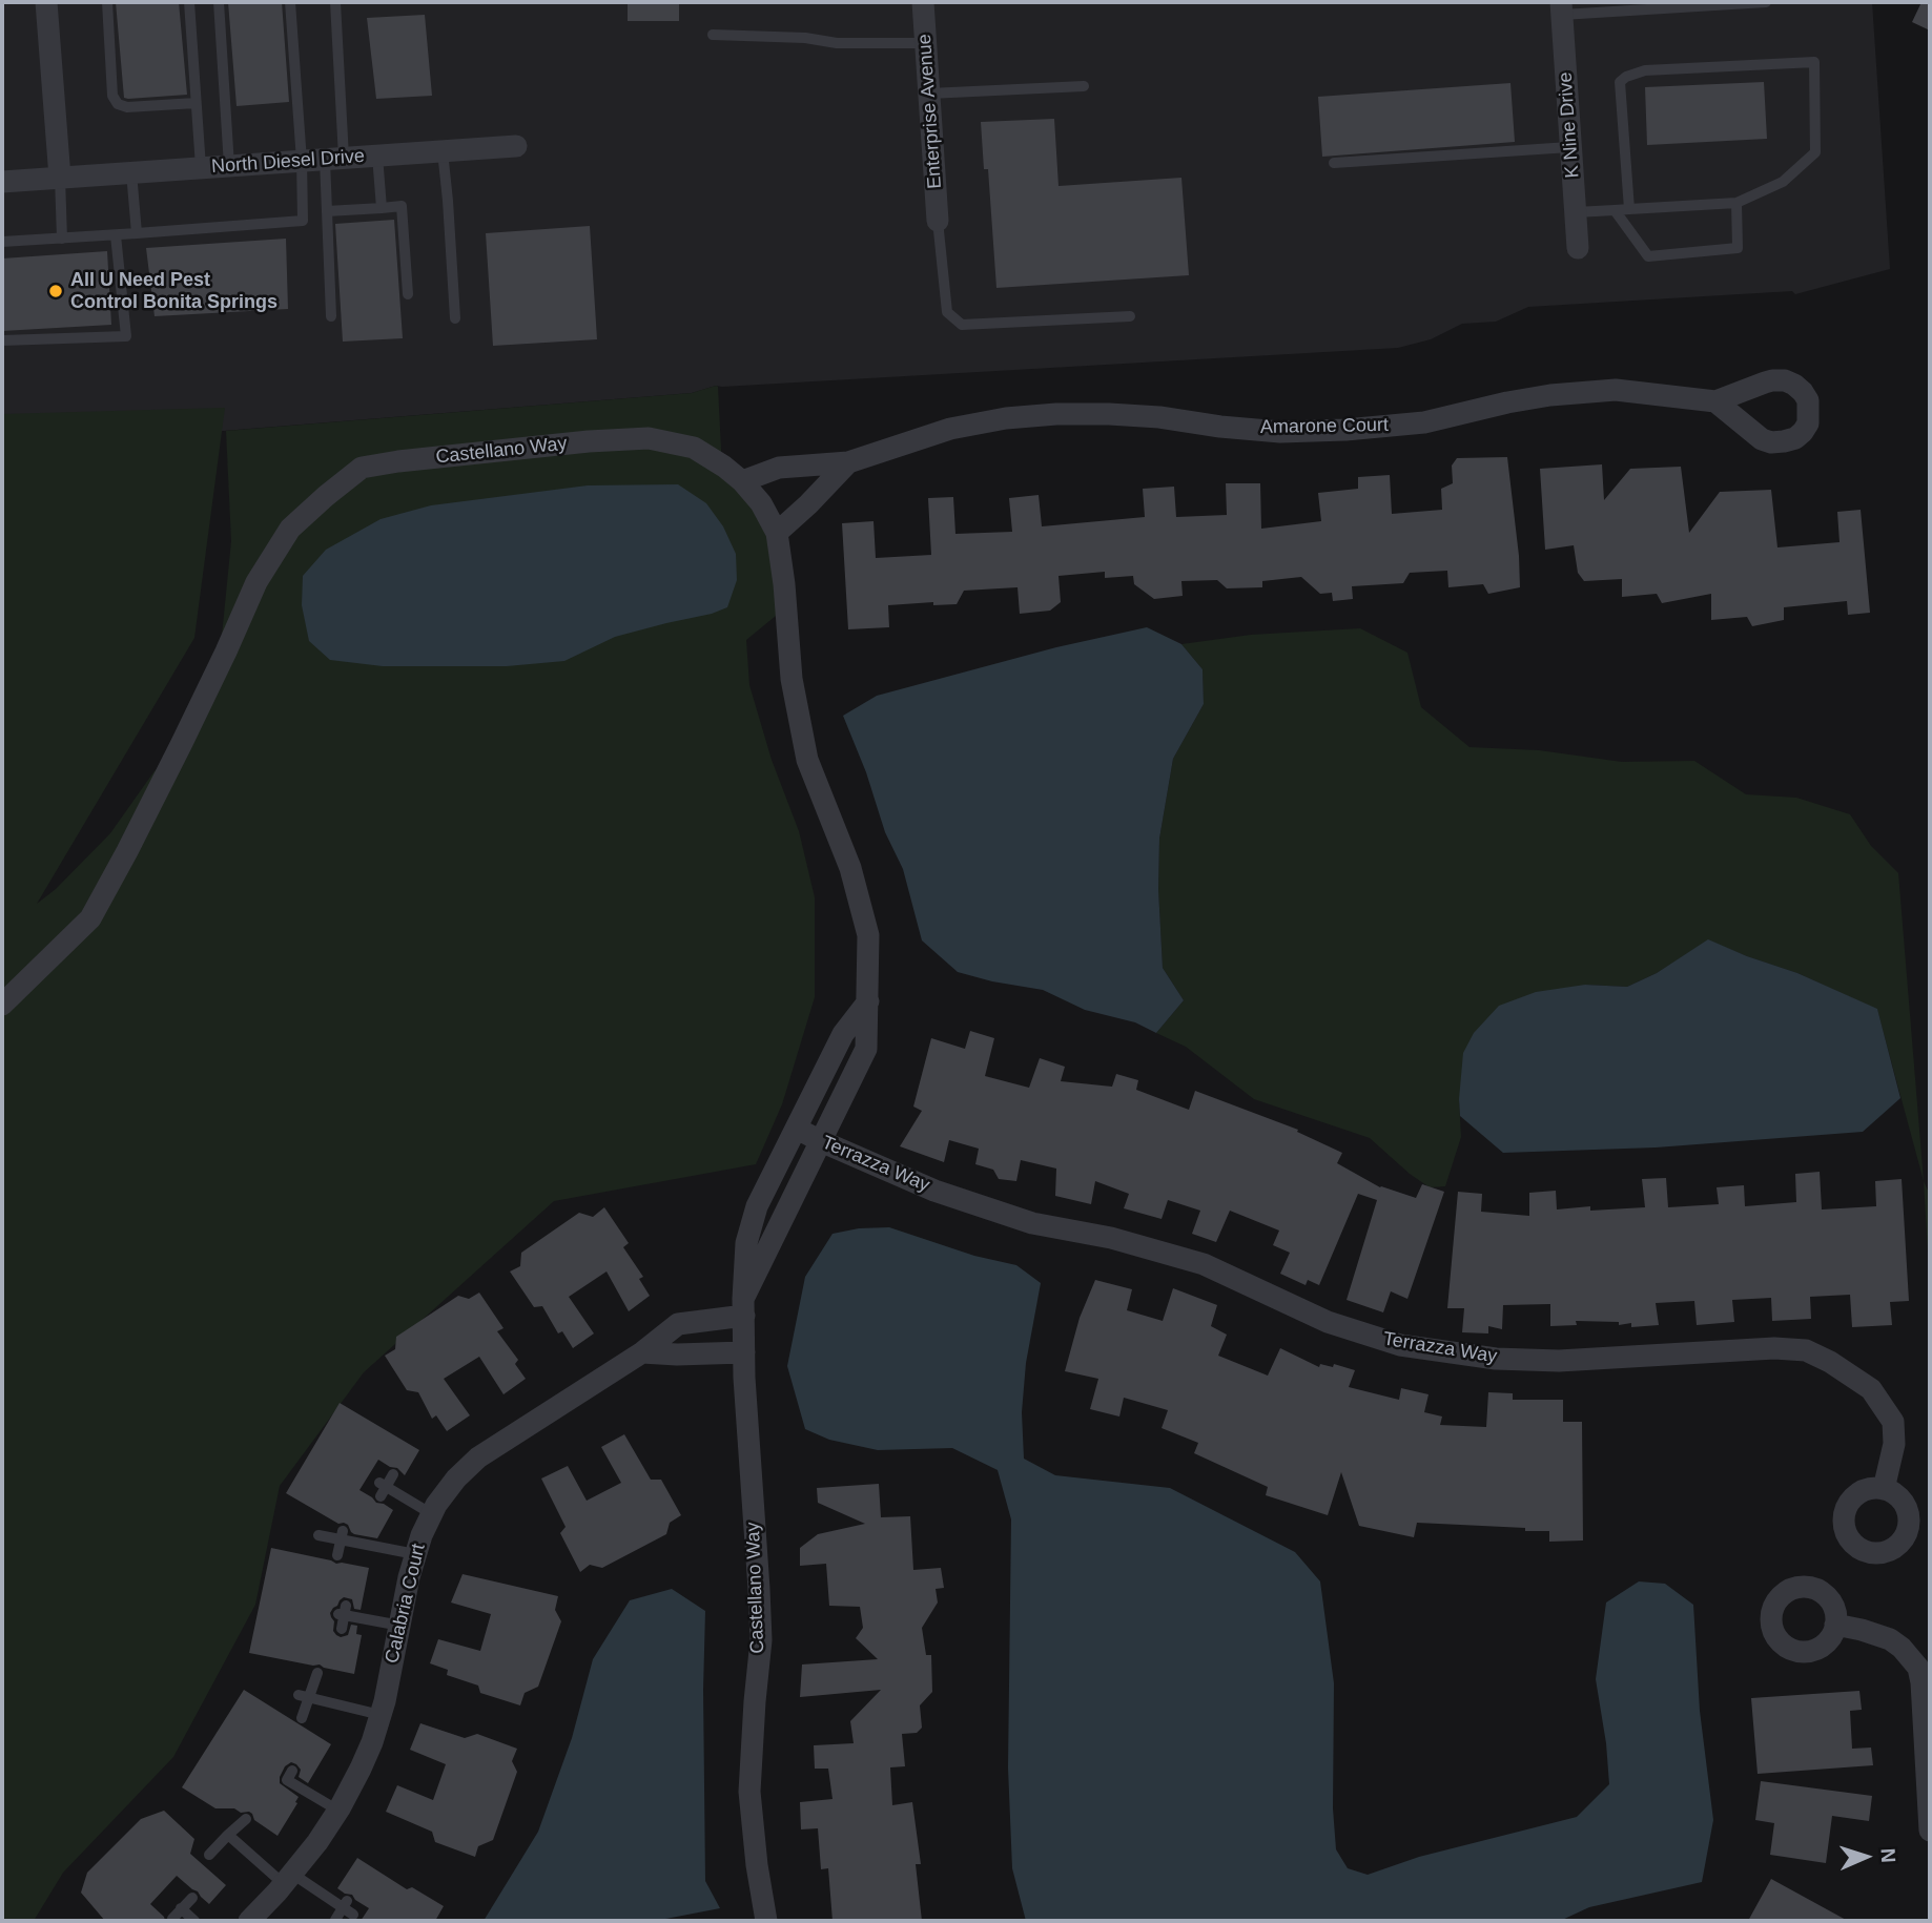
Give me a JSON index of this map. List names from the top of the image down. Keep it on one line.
{"streets":{"street":["Enterprise Avenue","K Nine Drive","North Diesel Drive","Amarone Court","Castellano Way","Terrazza Way","Calabria Court"]},"crossings":[["Castellano Way","Terrazza Way"],["Castellano Way","Calabria Court"]],"places":["All U Need Pest Control Bonita Springs"],"north":"right"}
